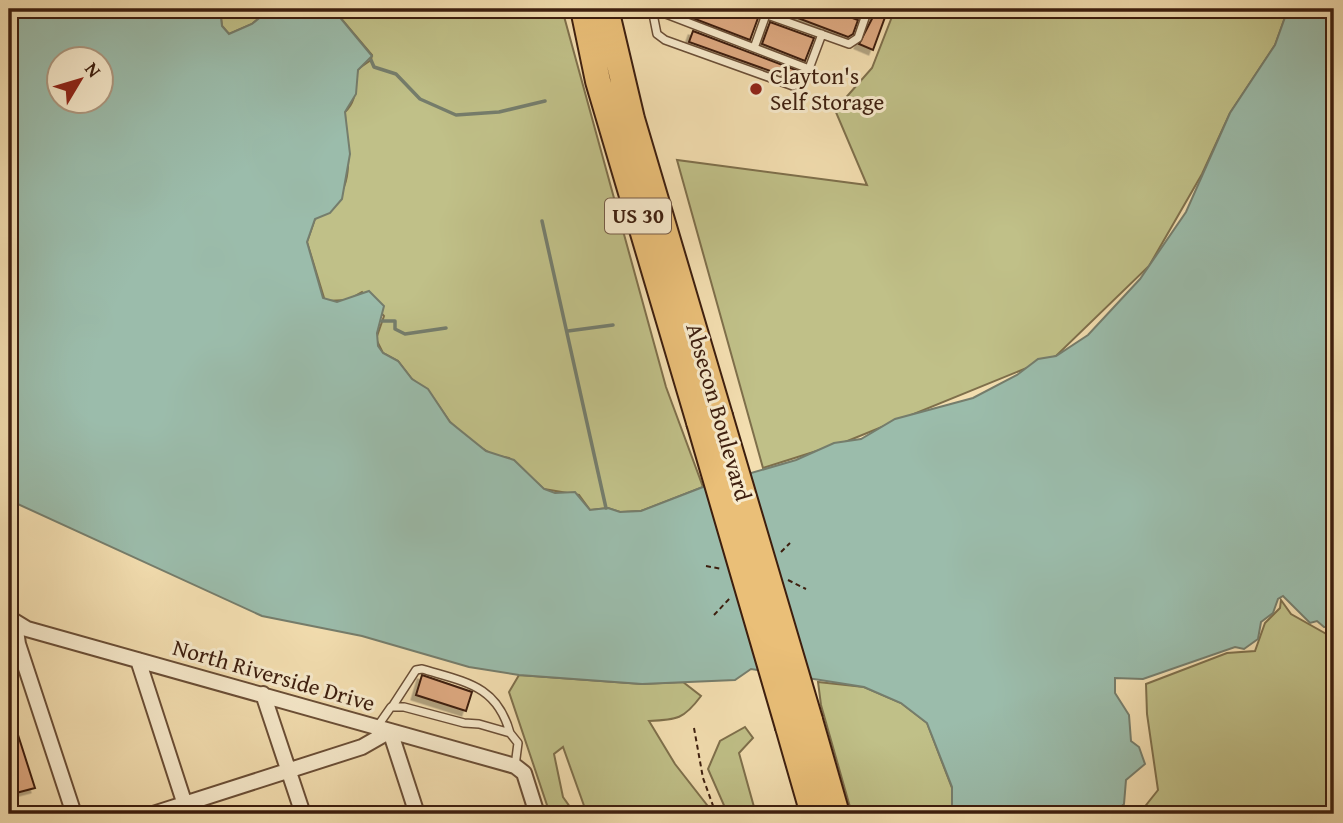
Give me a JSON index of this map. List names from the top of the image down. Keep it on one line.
{"streets":{"highway":["US 30","Absecon Boulevard"],"street":["North Riverside Drive"]},"places":["Clayton's Self Storage"],"north":"top right"}
